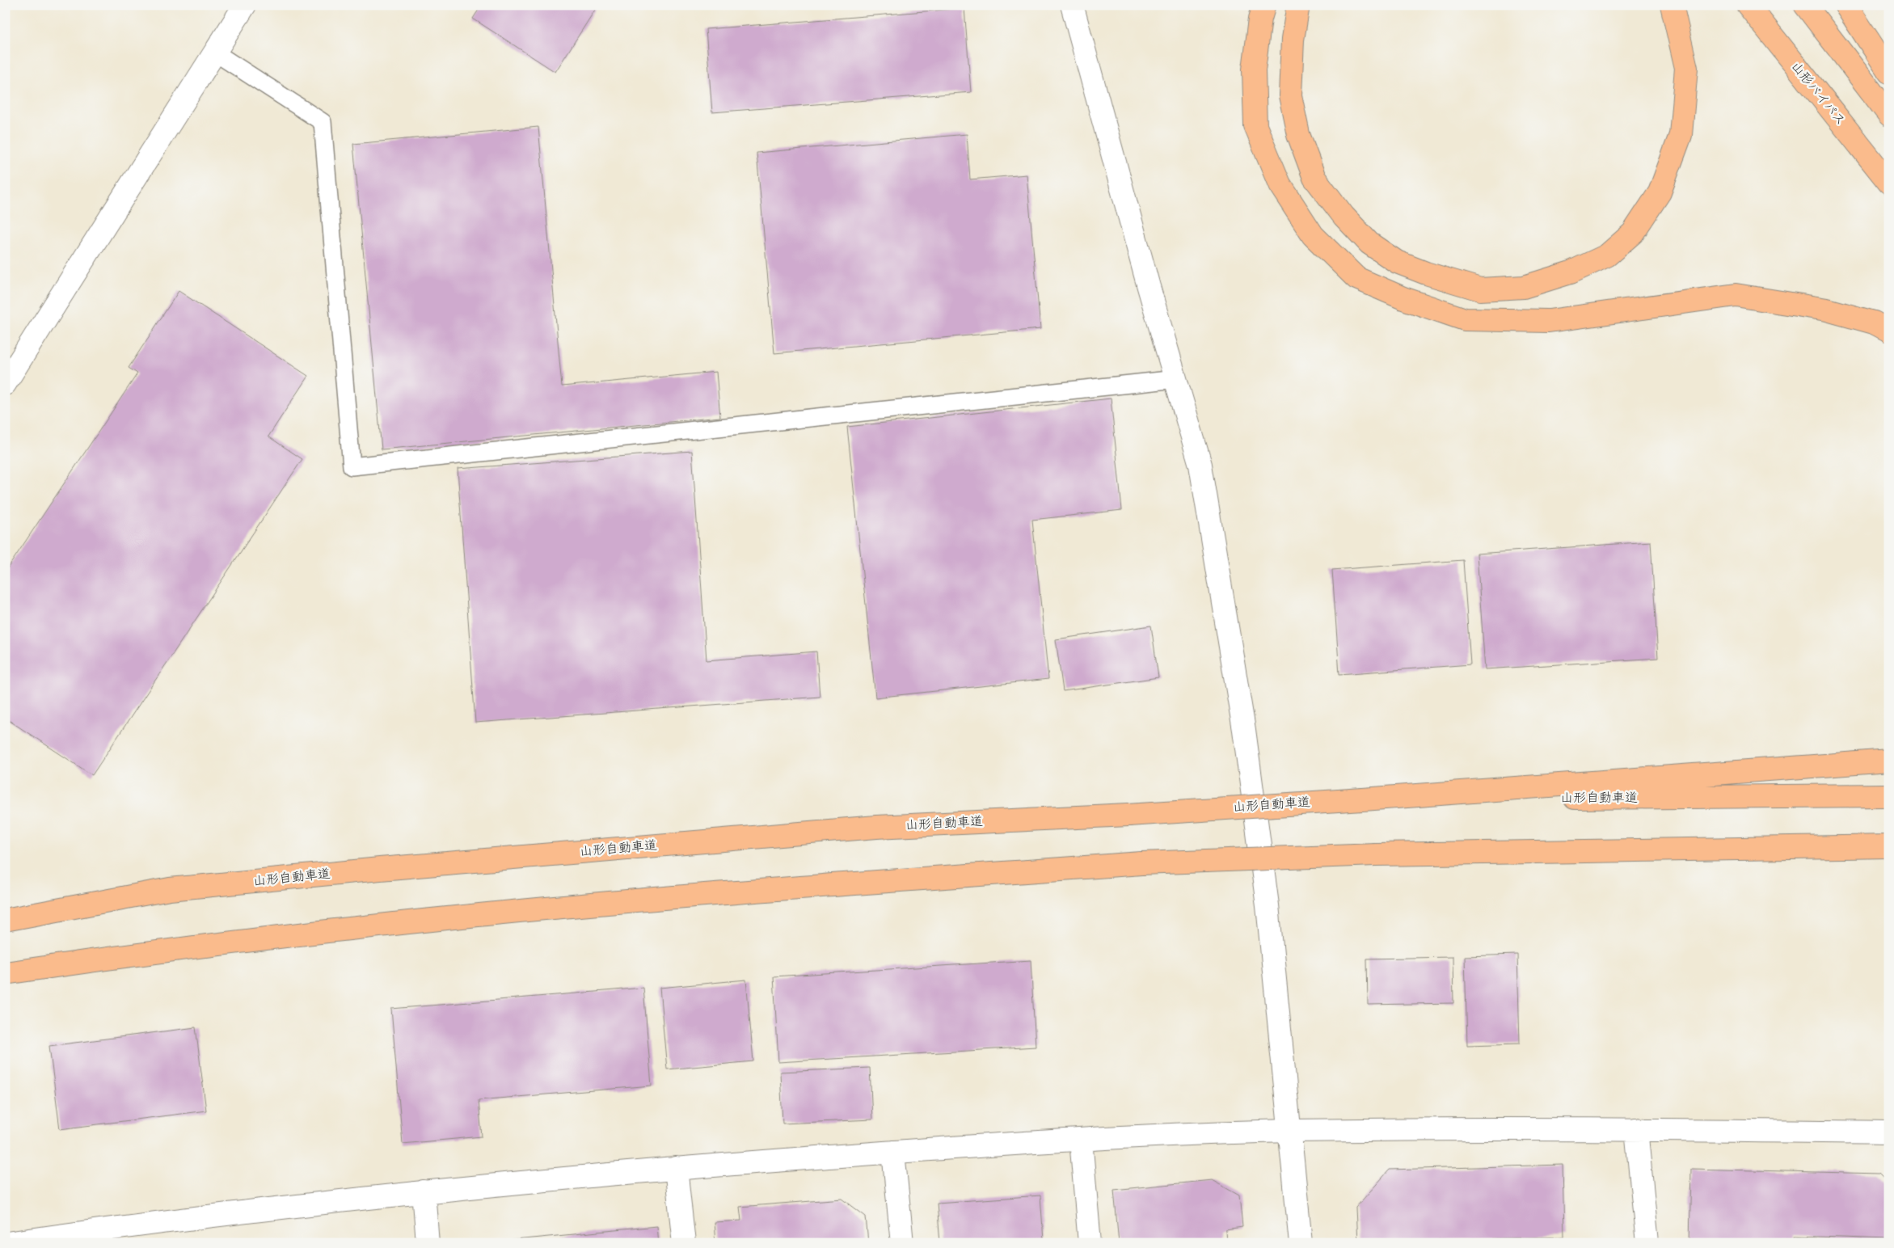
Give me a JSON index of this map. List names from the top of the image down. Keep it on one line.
{"streets":{"highway":["山形バイパス","山形自動車道"]}}
